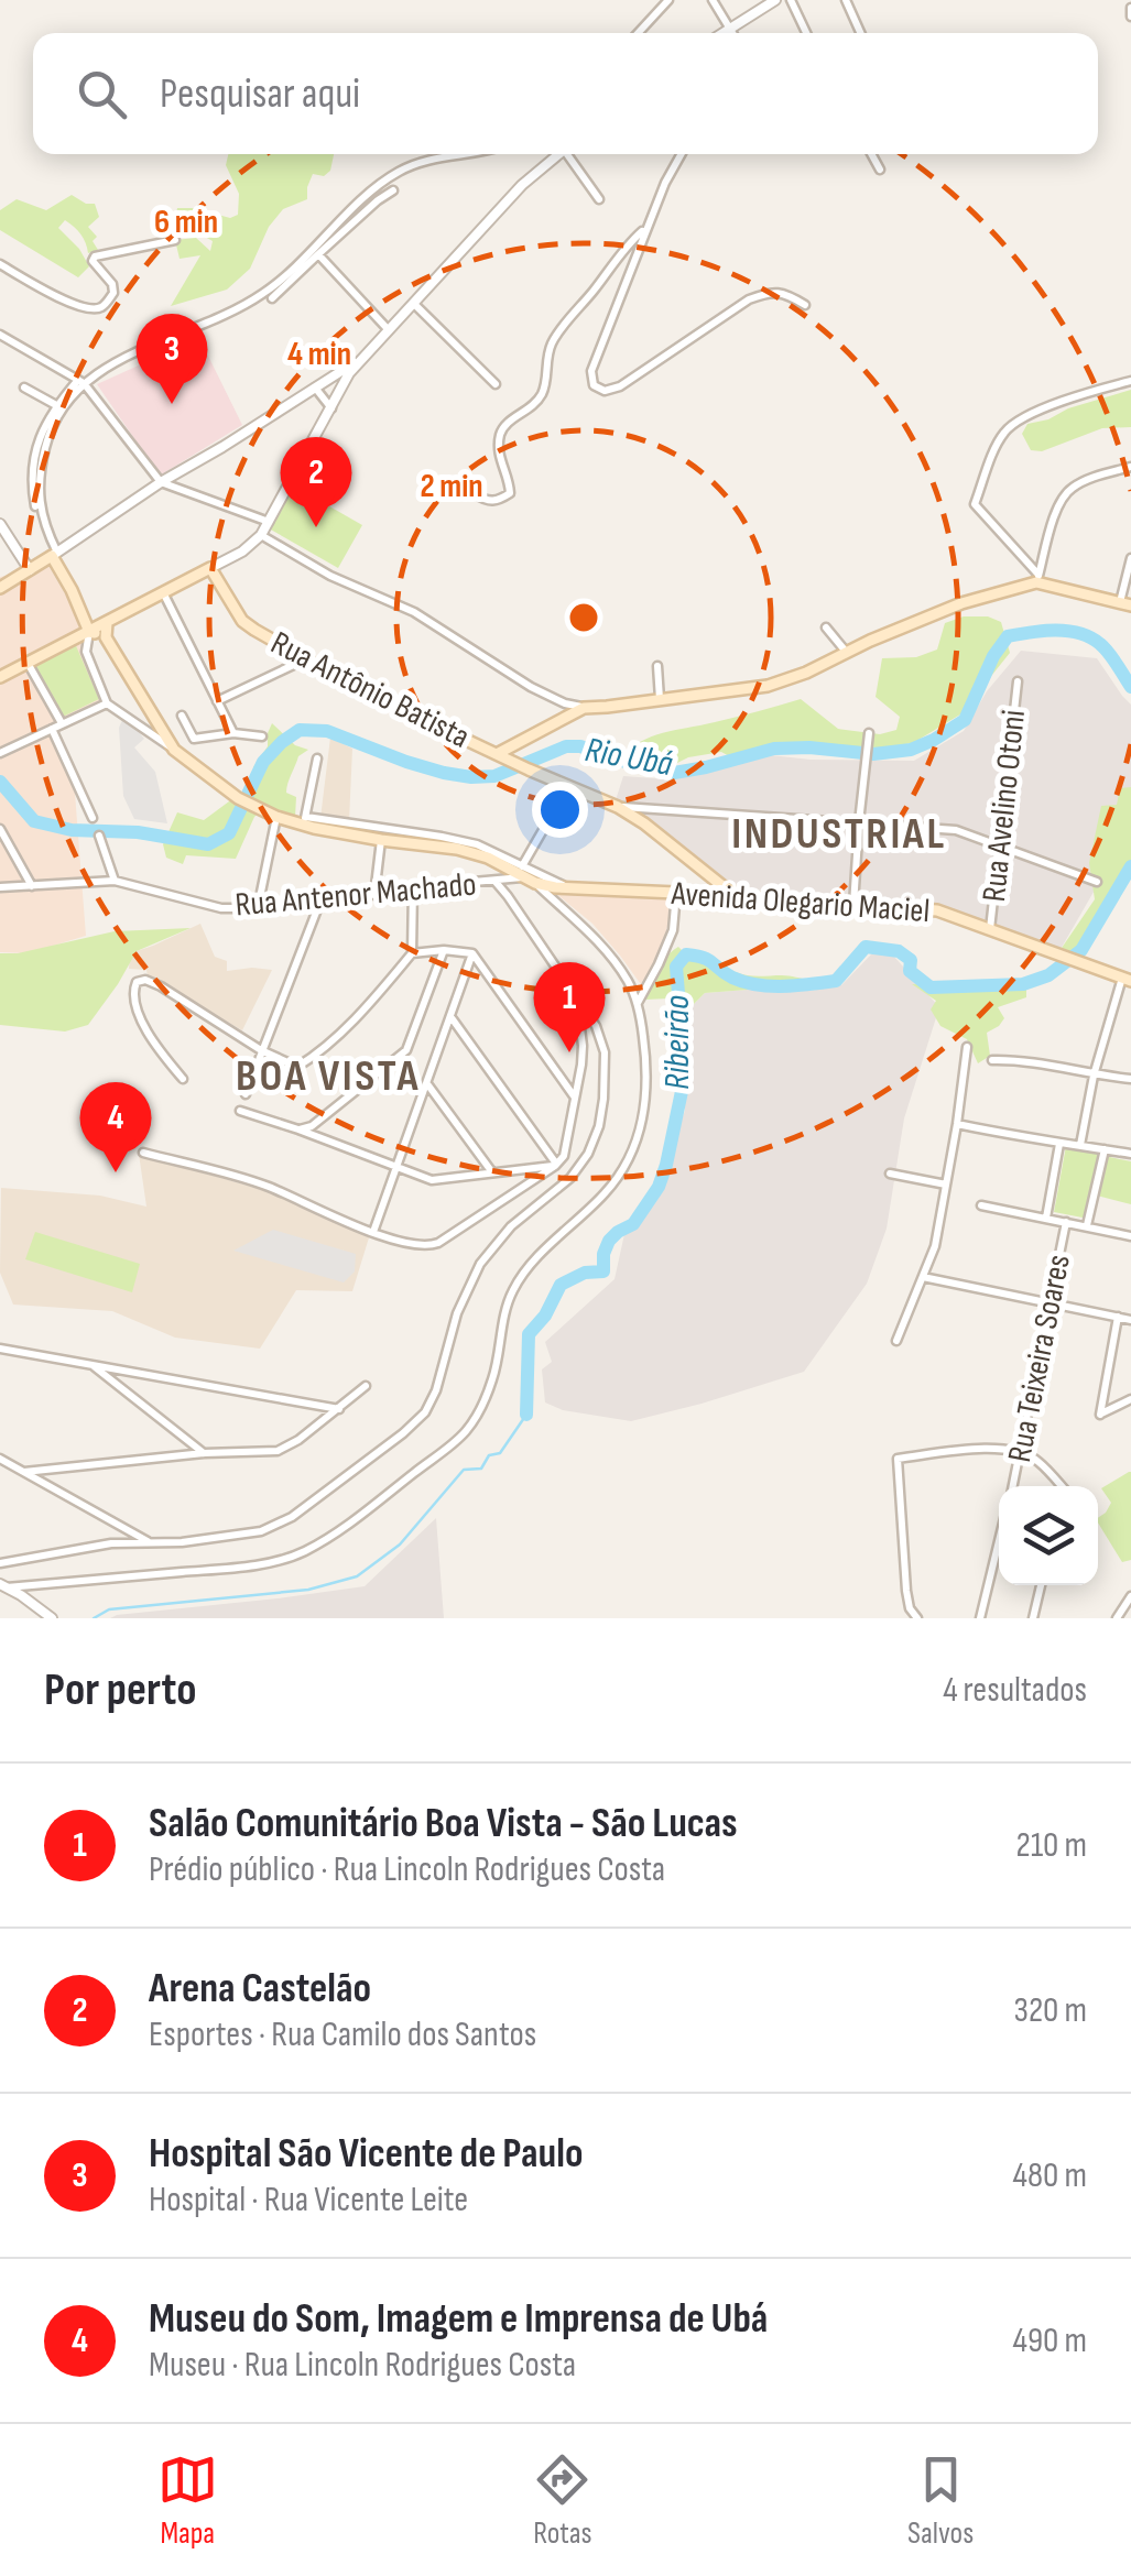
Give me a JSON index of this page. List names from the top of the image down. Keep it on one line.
{"streets":{"main road":["Rua Antônio Batista","Avenida Olegario Maciel"],"street":["Rua Avelino Otoni","Rua Antenor Machado","Rua Teixeira Soares"]},"crossings":[["Rua Antônio Batista","Avenida Olegario Maciel"],["Rua Avelino Otoni","Avenida Olegario Maciel"],["Rua Antenor Machado","Avenida Olegario Maciel"]],"districts":["INDUSTRIAL","BOA VISTA"],"water":["Rio Ubá","Ribeirão"],"page":{"search":"Pesquisar aqui","pins":["3","2","1","4"],"heading":["Por perto","4 resultados"],"list":[{"mark":"1","name":"Salão Comunitário Boa Vista - São Lucas","note":"Prédio público · Rua Lincoln Rodrigues Costa","value":"210 m"},{"mark":"2","name":"Arena Castelão","note":"Esportes · Rua Camilo dos Santos","value":"320 m"},{"mark":"3","name":"Hospital São Vicente de Paulo","note":"Hospital · Rua Vicente Leite","value":"480 m"},{"mark":"4","name":"Museu do Som, Imagem e Imprensa de Ubá","note":"Museu · Rua Lincoln Rodrigues Costa","value":"490 m"}],"nav":["Mapa","Rotas","Salvos"]},"rings":["6 min","4 min","2 min"]}
